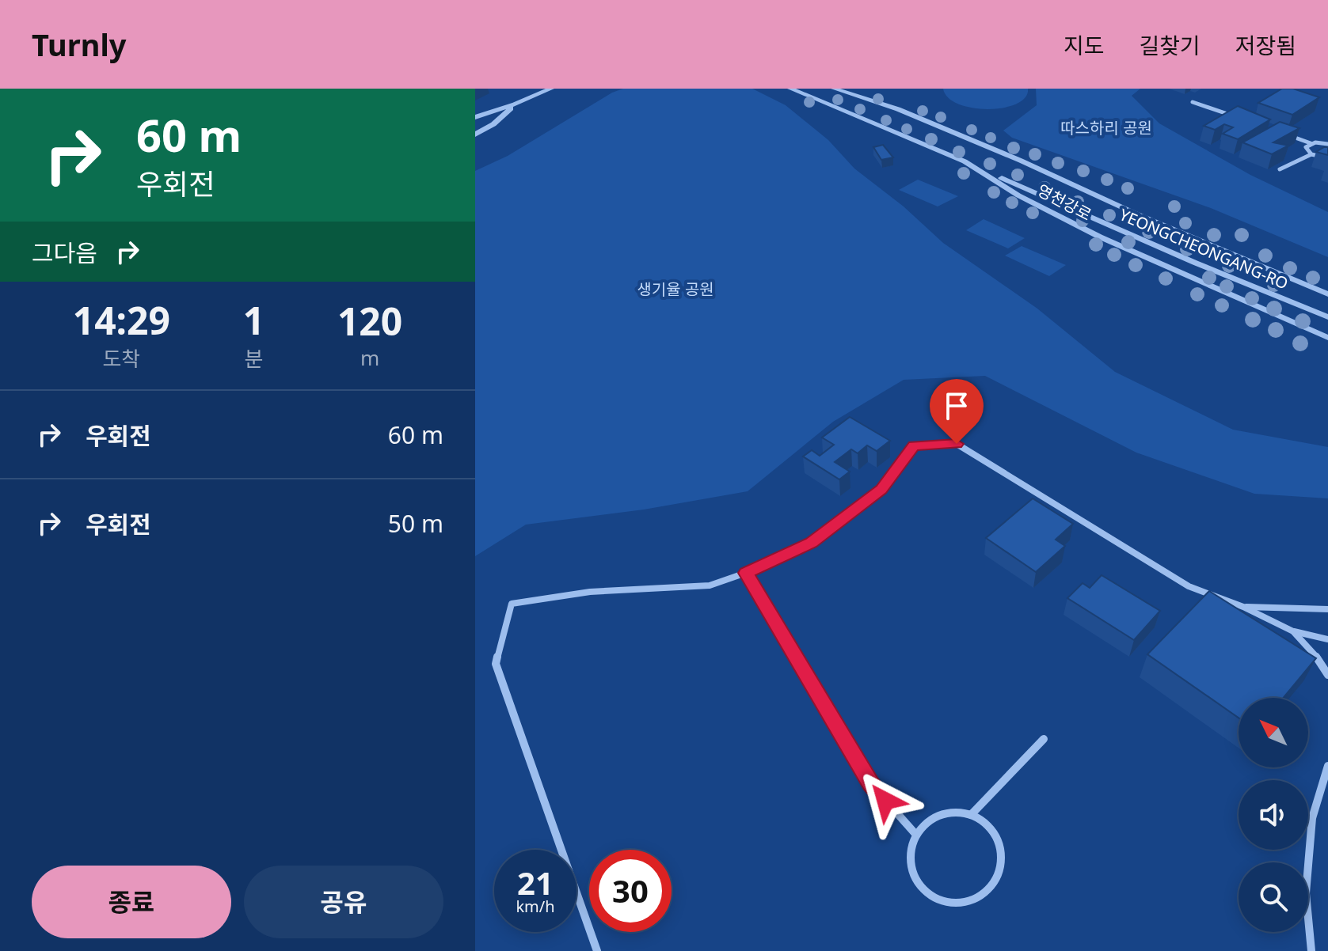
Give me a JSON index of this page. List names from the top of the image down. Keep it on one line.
{"streets":{"street":["영천강로","YEONGCHEONGANG-RO"]},"crossings":[["영천강로","YEONGCHEONGANG-RO"]],"parks":["따스하리 공원","생기율 공원"],"north":"top left","page":{"header":"Turnly","nav":["지도","길찾기","저장됨"],"turn":["60 m","우회전"],"then":"그다음","eta":["14:29","도착","1","분","120","m"],"list":[{"name":"우회전","value":"60 m"},{"name":"우회전","value":"50 m"}],"speed":"21 km/h","limit":"30","buttons":["종료","공유"]}}
